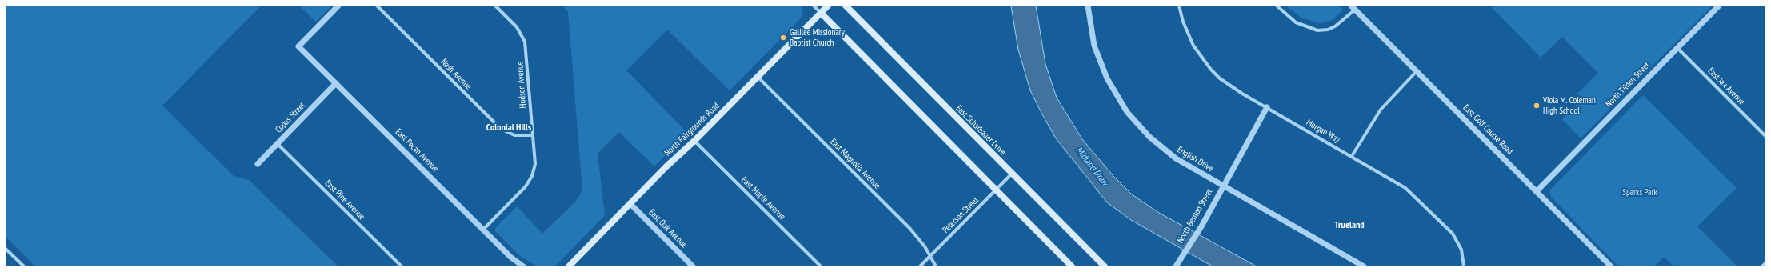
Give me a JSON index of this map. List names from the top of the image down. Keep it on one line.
{"streets":{"main road":["North Fairgrounds Road","East Scharbauer Drive"],"street":["Nash Avenue","Hudson Avenue","North Tilden Street","East Jax Avenue","Copus Street","East Golf Course Road","Morgan Way","East Pecan Avenue","English Drive","East Magnolia Avenue","East Maple Avenue","East Pine Avenue","Peterson Street","North Benton Street","East Oak Avenue"]},"crossings":[["Nash Avenue","Hudson Avenue"],["Hudson Avenue","East Pecan Avenue"],["North Tilden Street","East Jax Avenue"],["North Tilden Street","East Golf Course Road"],["Copus Street","East Pecan Avenue"],["Copus Street","East Pine Avenue"],["North Fairgrounds Road","East Magnolia Avenue"],["North Fairgrounds Road","East Maple Avenue"],["North Fairgrounds Road","East Oak Avenue"],["East Scharbauer Drive","Peterson Street"],["Morgan Way","North Benton Street"],["English Drive","North Benton Street"],["East Magnolia Avenue","Peterson Street"]],"districts":["Colonial Hills","Trueland"],"water":["Midland Draw"],"parks":["Sparks Park"],"places":["Galilee Missionary Baptist Church","Viola M. Coleman High School"]}
